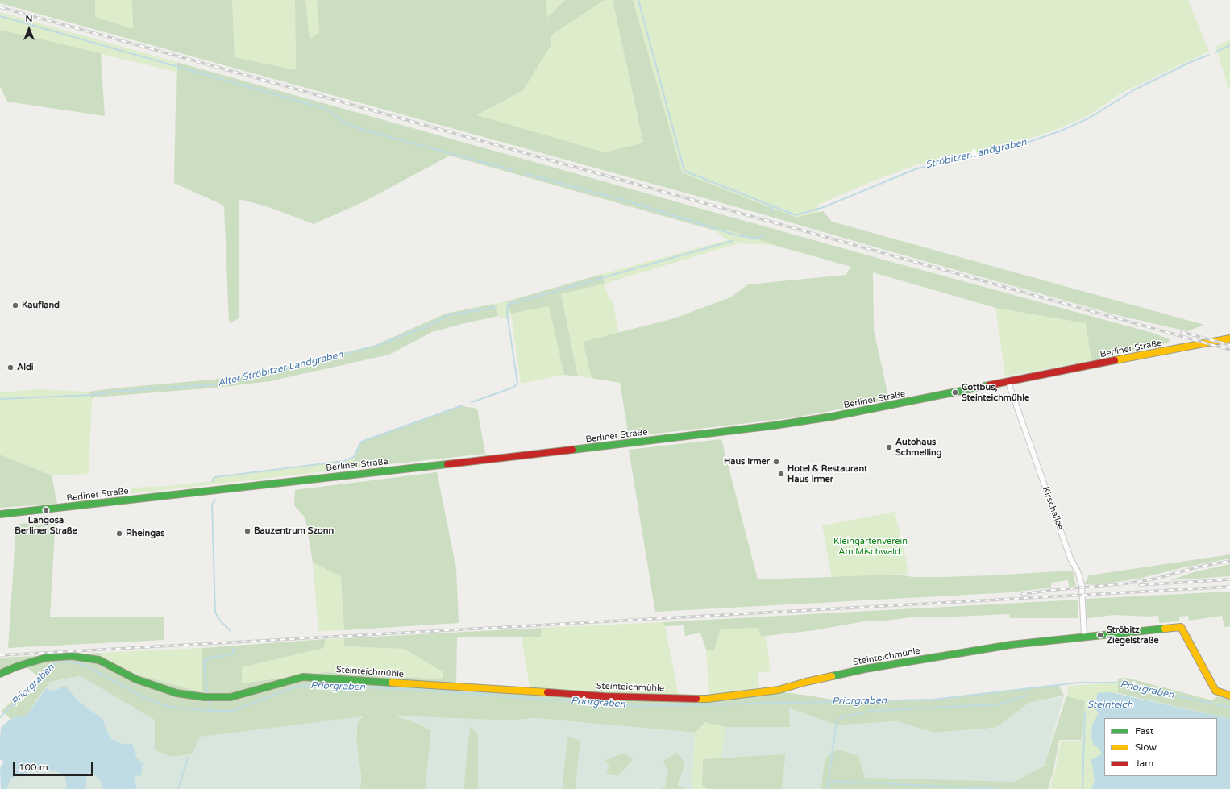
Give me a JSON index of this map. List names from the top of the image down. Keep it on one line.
{"streets":{"street":["Berliner Straße","Kirschallee","Steinteichmühle"]},"crossings":[["Berliner Straße","Kirschallee"],["Kirschallee","Steinteichmühle"]],"water":["Ströbitzer Landgraben","Alter Ströbitzer Landgraben","Priorgraben","Steinteich"],"parks":["Kleingartenverein Am Mischwald."],"places":["Kaufland","Aldi","Cottbus, Steinteichmühle","Autohaus Schmelling","Haus Irmer","Hotel & Restaurant Haus Irmer","Langosa Berliner Straße","Bauzentrum Szonn","Rheingas","Ströbitz Ziegelstraße"],"legend":["Fast","Slow","Jam"],"scale_bar":"100 m","north":"top"}
